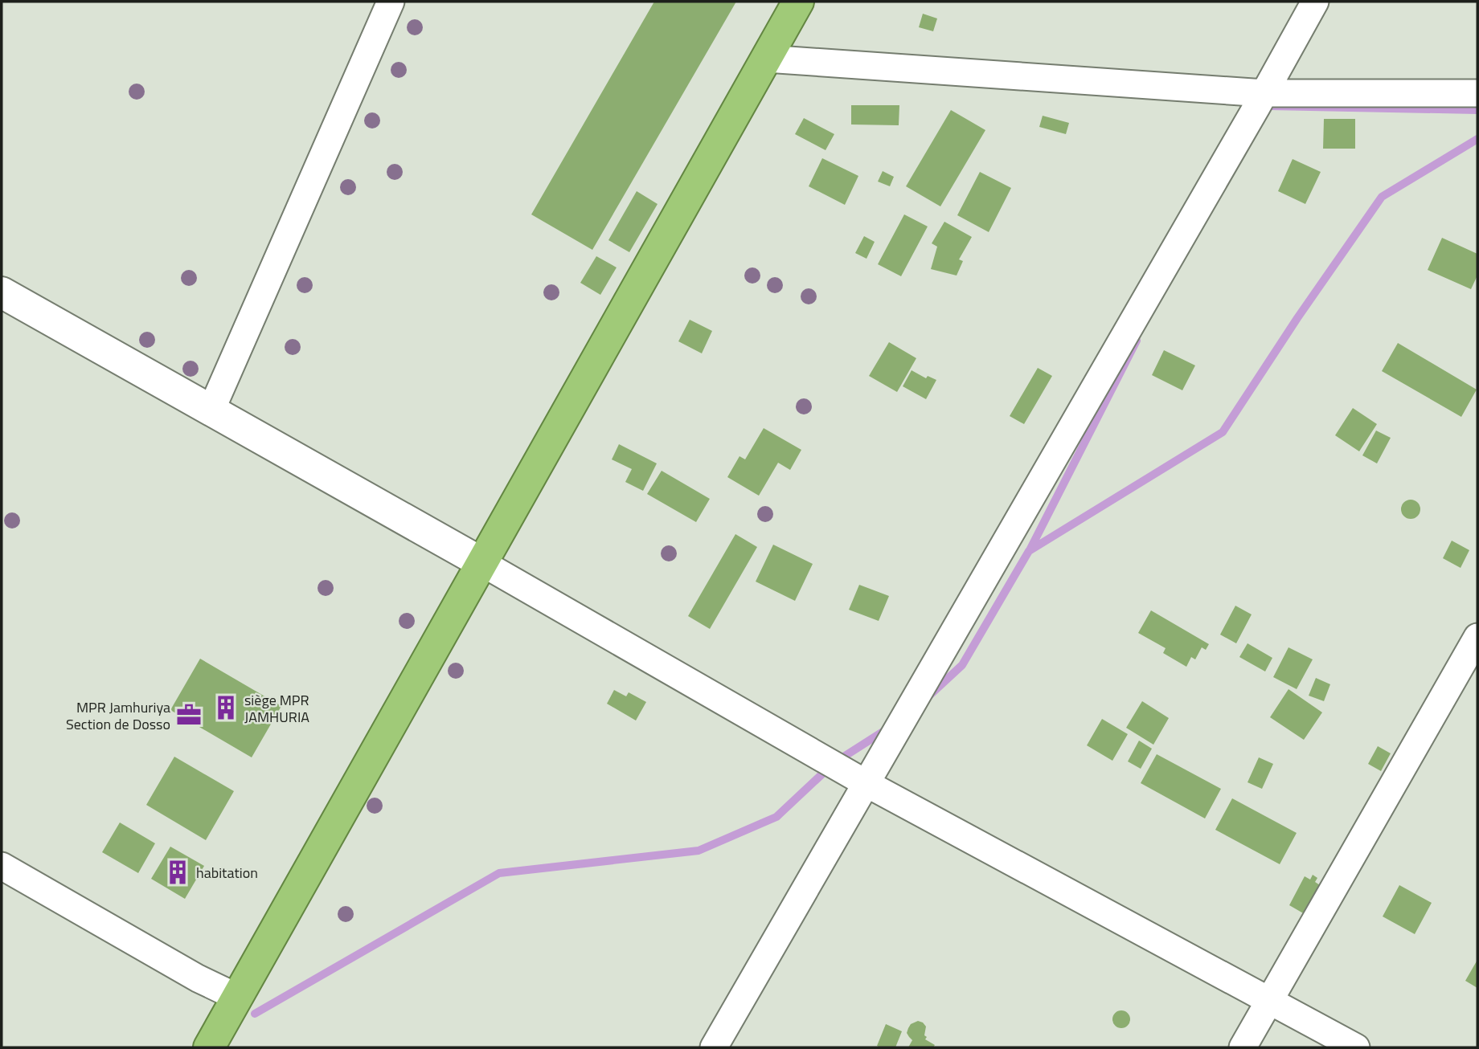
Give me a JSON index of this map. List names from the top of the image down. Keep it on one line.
{"places":{"building":["siège MPR JAMHURIA","habitation"],"office":["MPR Jamhuriya Section de Dosso"]}}
